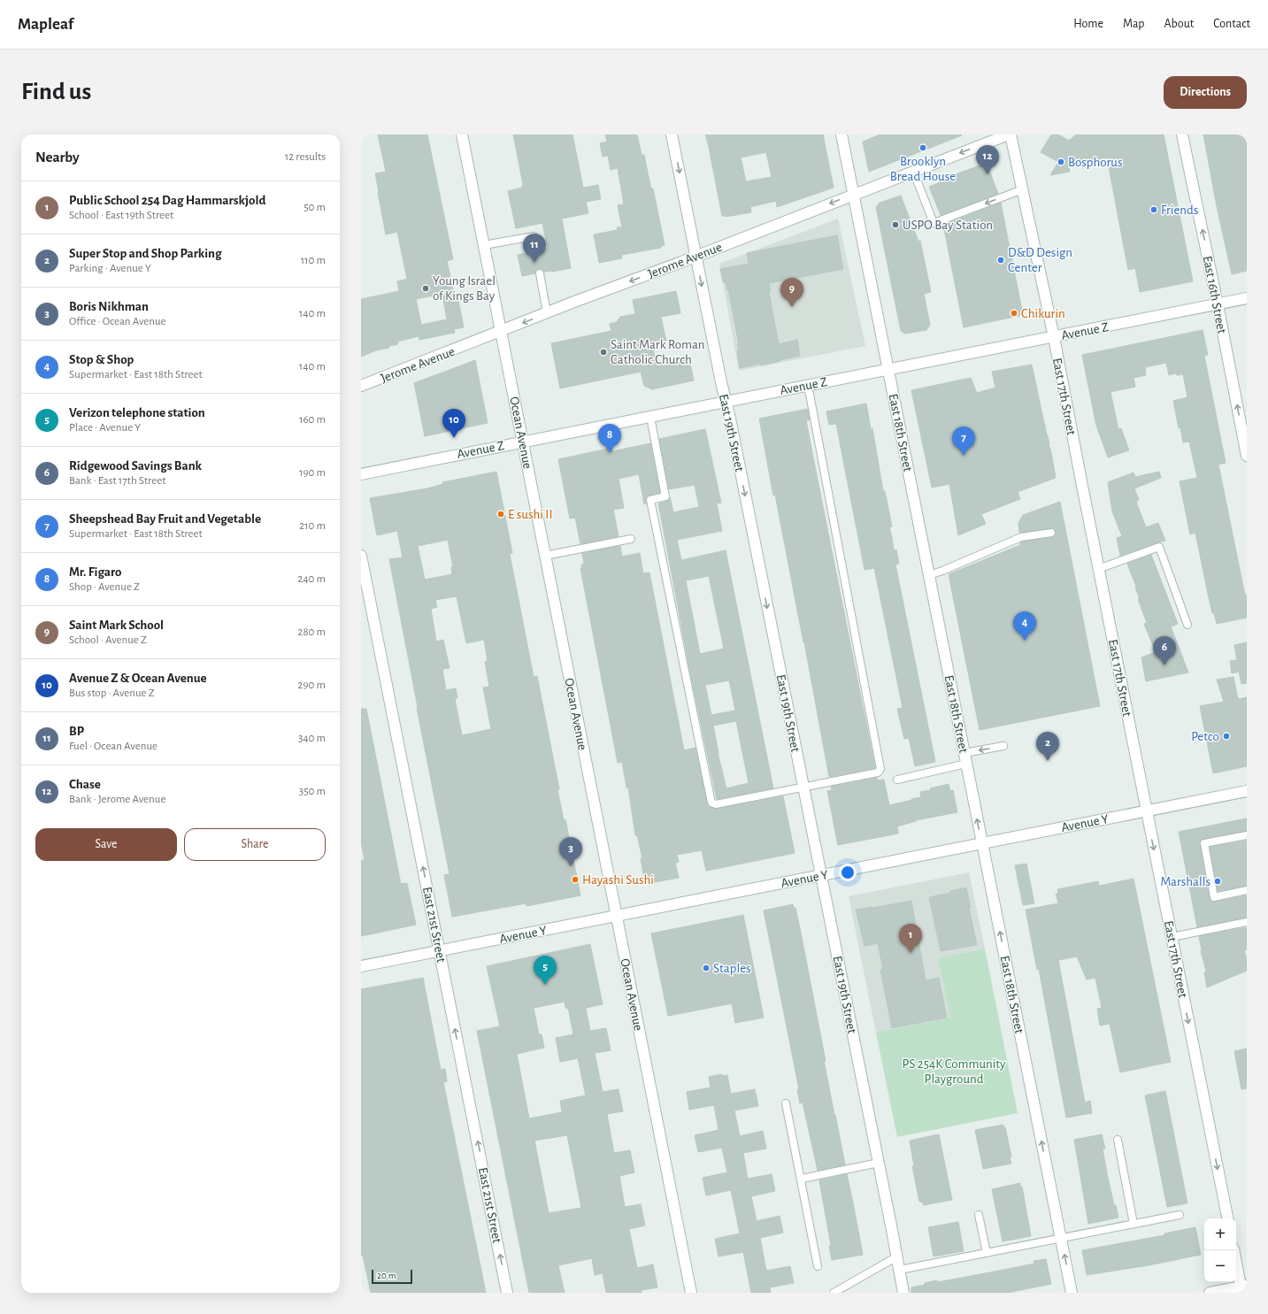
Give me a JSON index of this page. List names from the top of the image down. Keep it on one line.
{"streets":{"street":["Jerome Avenue","East 16th Street","Avenue Z","East 17th Street","Ocean Avenue","East 19th Street","East 18th Street","Avenue Y","East 21st Street"]},"crossings":[["Jerome Avenue","East 17th Street"],["Jerome Avenue","Ocean Avenue"],["Jerome Avenue","East 19th Street"],["Jerome Avenue","East 18th Street"],["East 16th Street","Avenue Z"],["Avenue Z","East 17th Street"],["Avenue Z","Ocean Avenue"],["Avenue Z","East 19th Street"],["Avenue Z","East 18th Street"],["East 17th Street","Avenue Y"],["Ocean Avenue","Avenue Y"],["East 19th Street","Avenue Y"],["East 18th Street","Avenue Y"],["Avenue Y","East 21st Street"]],"one_way":["Jerome Avenue","East 16th Street","East 17th Street","East 19th Street","East 18th Street","East 21st Street"],"parks":["PS 254K Community Playground"],"places":["Brooklyn Bread House","Bosphorus","Friends","USPO Bay Station","D&D Design Center","Young Israel of Kings Bay","Chikurin","Saint Mark Roman Catholic Church","E sushi II","Petco","Hayashi Sushi","Marshalls","Staples"],"scale_bar":"20 m","page":{"header":"Mapleaf","nav":["Home","Map","About","Contact"],"buttons":["Directions",["Save","Share"]],"title":"Find us","heading":["Nearby","12 results"],"pins":["12","11","9","10","8","7","4","6","2","3","1","5"],"list":[{"mark":"1","name":"Public School 254 Dag Hammarskjold","note":"School · East 19th Street","value":"50 m"},{"mark":"2","name":"Super Stop and Shop Parking","note":"Parking · Avenue Y","value":"110 m"},{"mark":"3","name":"Boris Nikhman","note":"Office · Ocean Avenue","value":"140 m"},{"mark":"4","name":"Stop & Shop","note":"Supermarket · East 18th Street","value":"140 m"},{"mark":"5","name":"Verizon telephone station","note":"Place · Avenue Y","value":"160 m"},{"mark":"6","name":"Ridgewood Savings Bank","note":"Bank · East 17th Street","value":"190 m"},{"mark":"7","name":"Sheepshead Bay Fruit and Vegetable","note":"Supermarket · East 18th Street","value":"210 m"},{"mark":"8","name":"Mr. Figaro","note":"Shop · Avenue Z","value":"240 m"},{"mark":"9","name":"Saint Mark School","note":"School · Avenue Z","value":"280 m"},{"mark":"10","name":"Avenue Z & Ocean Avenue","note":"Bus stop · Avenue Z","value":"290 m"},{"mark":"11","name":"BP","note":"Fuel · Ocean Avenue","value":"340 m"},{"mark":"12","name":"Chase","note":"Bank · Jerome Avenue","value":"350 m"}],"map_buttons":["+","−"],"scale":"20 m"}}
